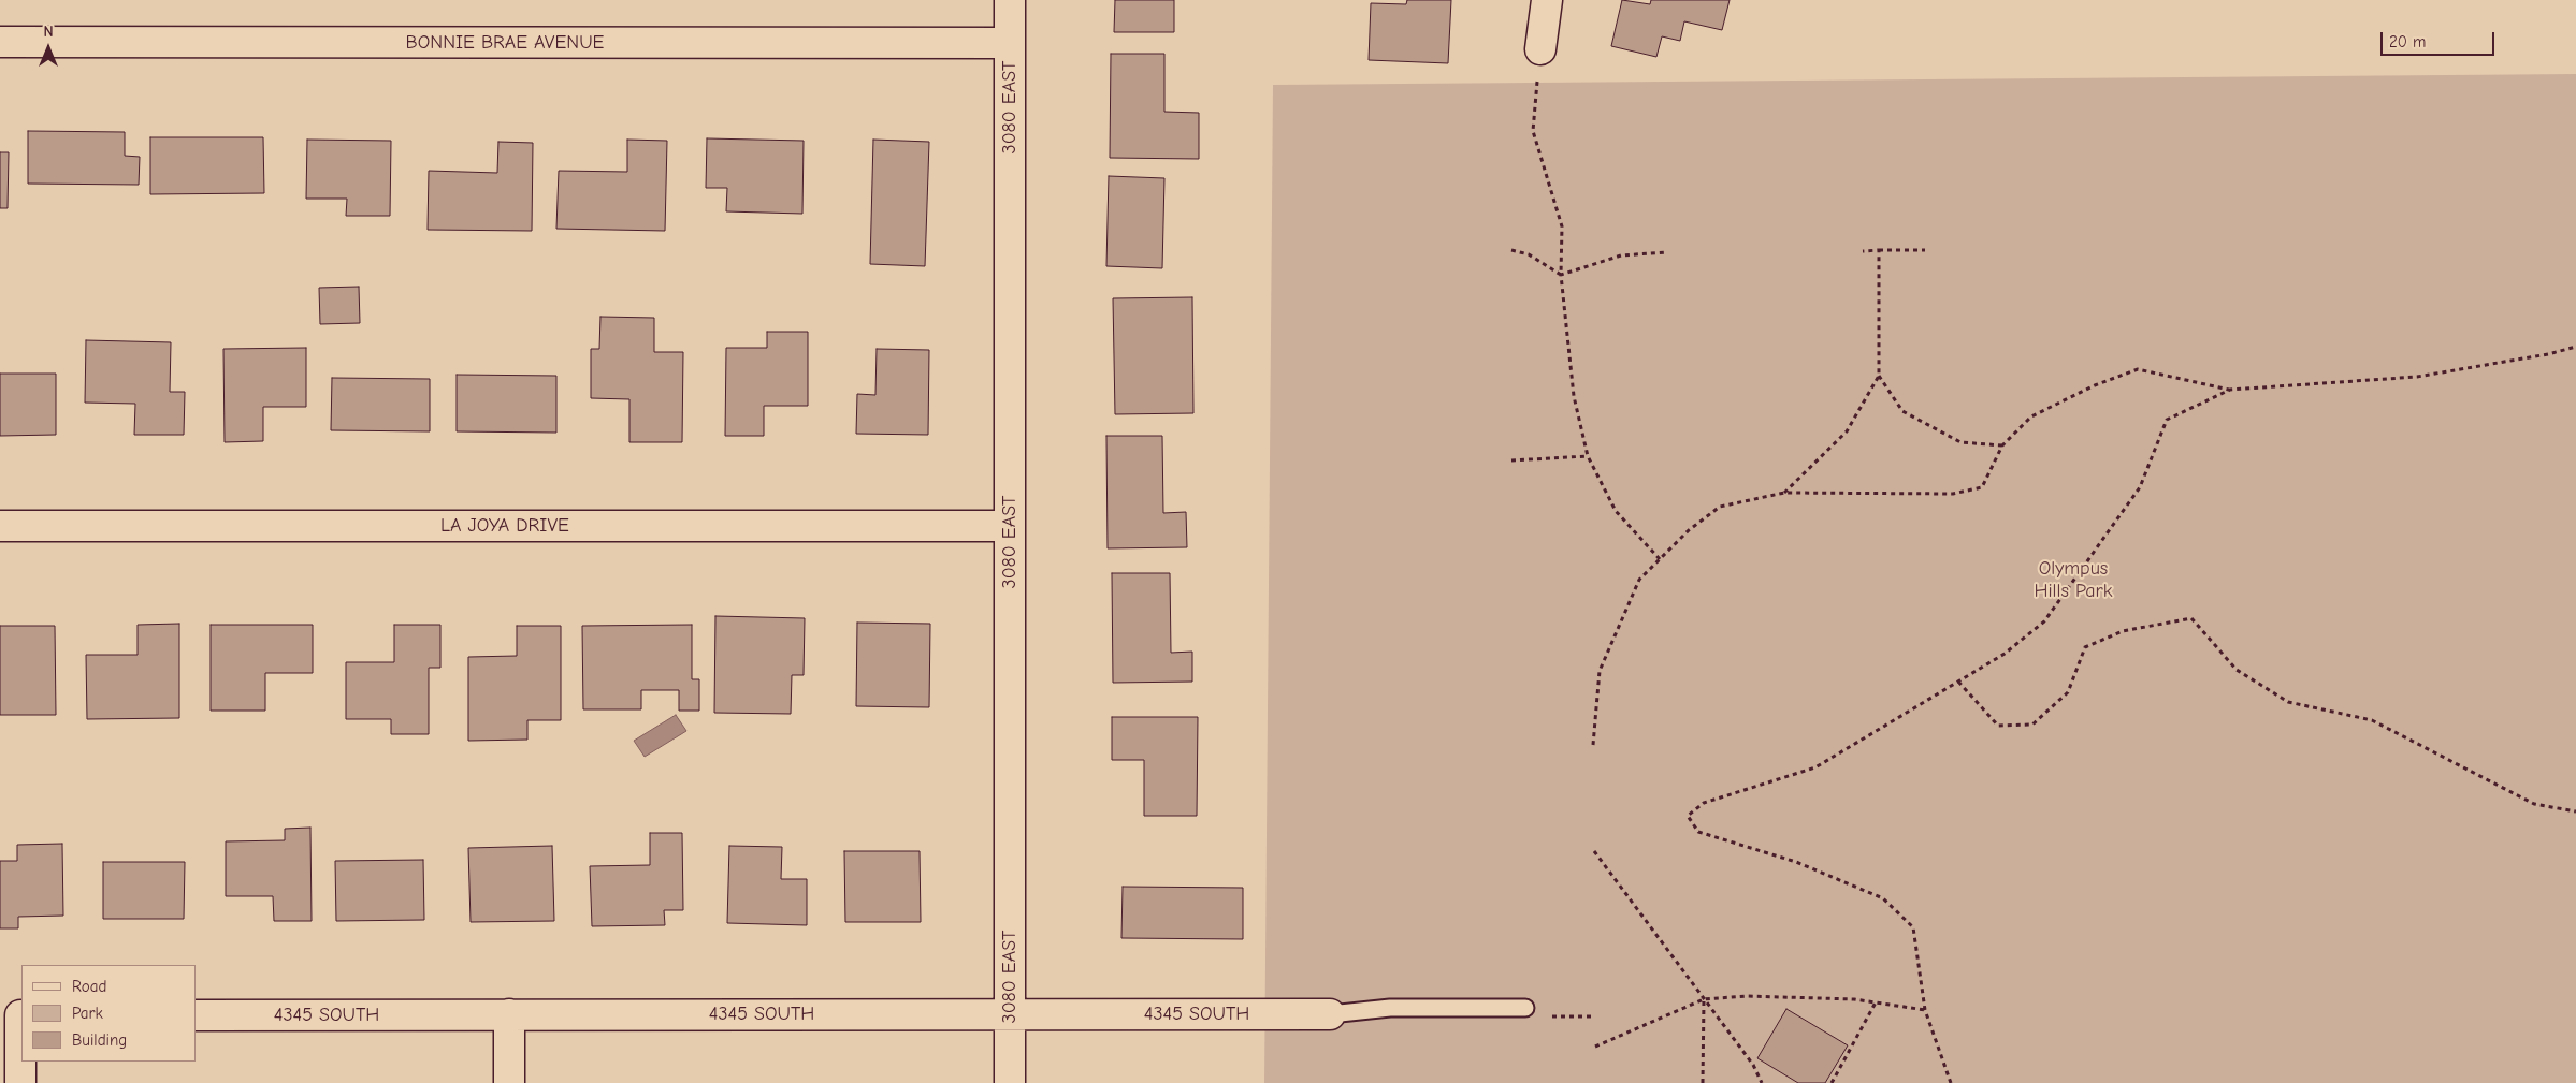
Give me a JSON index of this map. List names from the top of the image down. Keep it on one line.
{"streets":{"street":["BONNIE BRAE AVENUE","3080 EAST","LA JOYA DRIVE","4345 SOUTH"]},"crossings":[["BONNIE BRAE AVENUE","3080 EAST"],["3080 EAST","LA JOYA DRIVE"],["3080 EAST","4345 SOUTH"]],"parks":["Olympus Hills Park"],"legend":["Road","Park","Building"],"scale_bar":"20 m","north":"top"}
